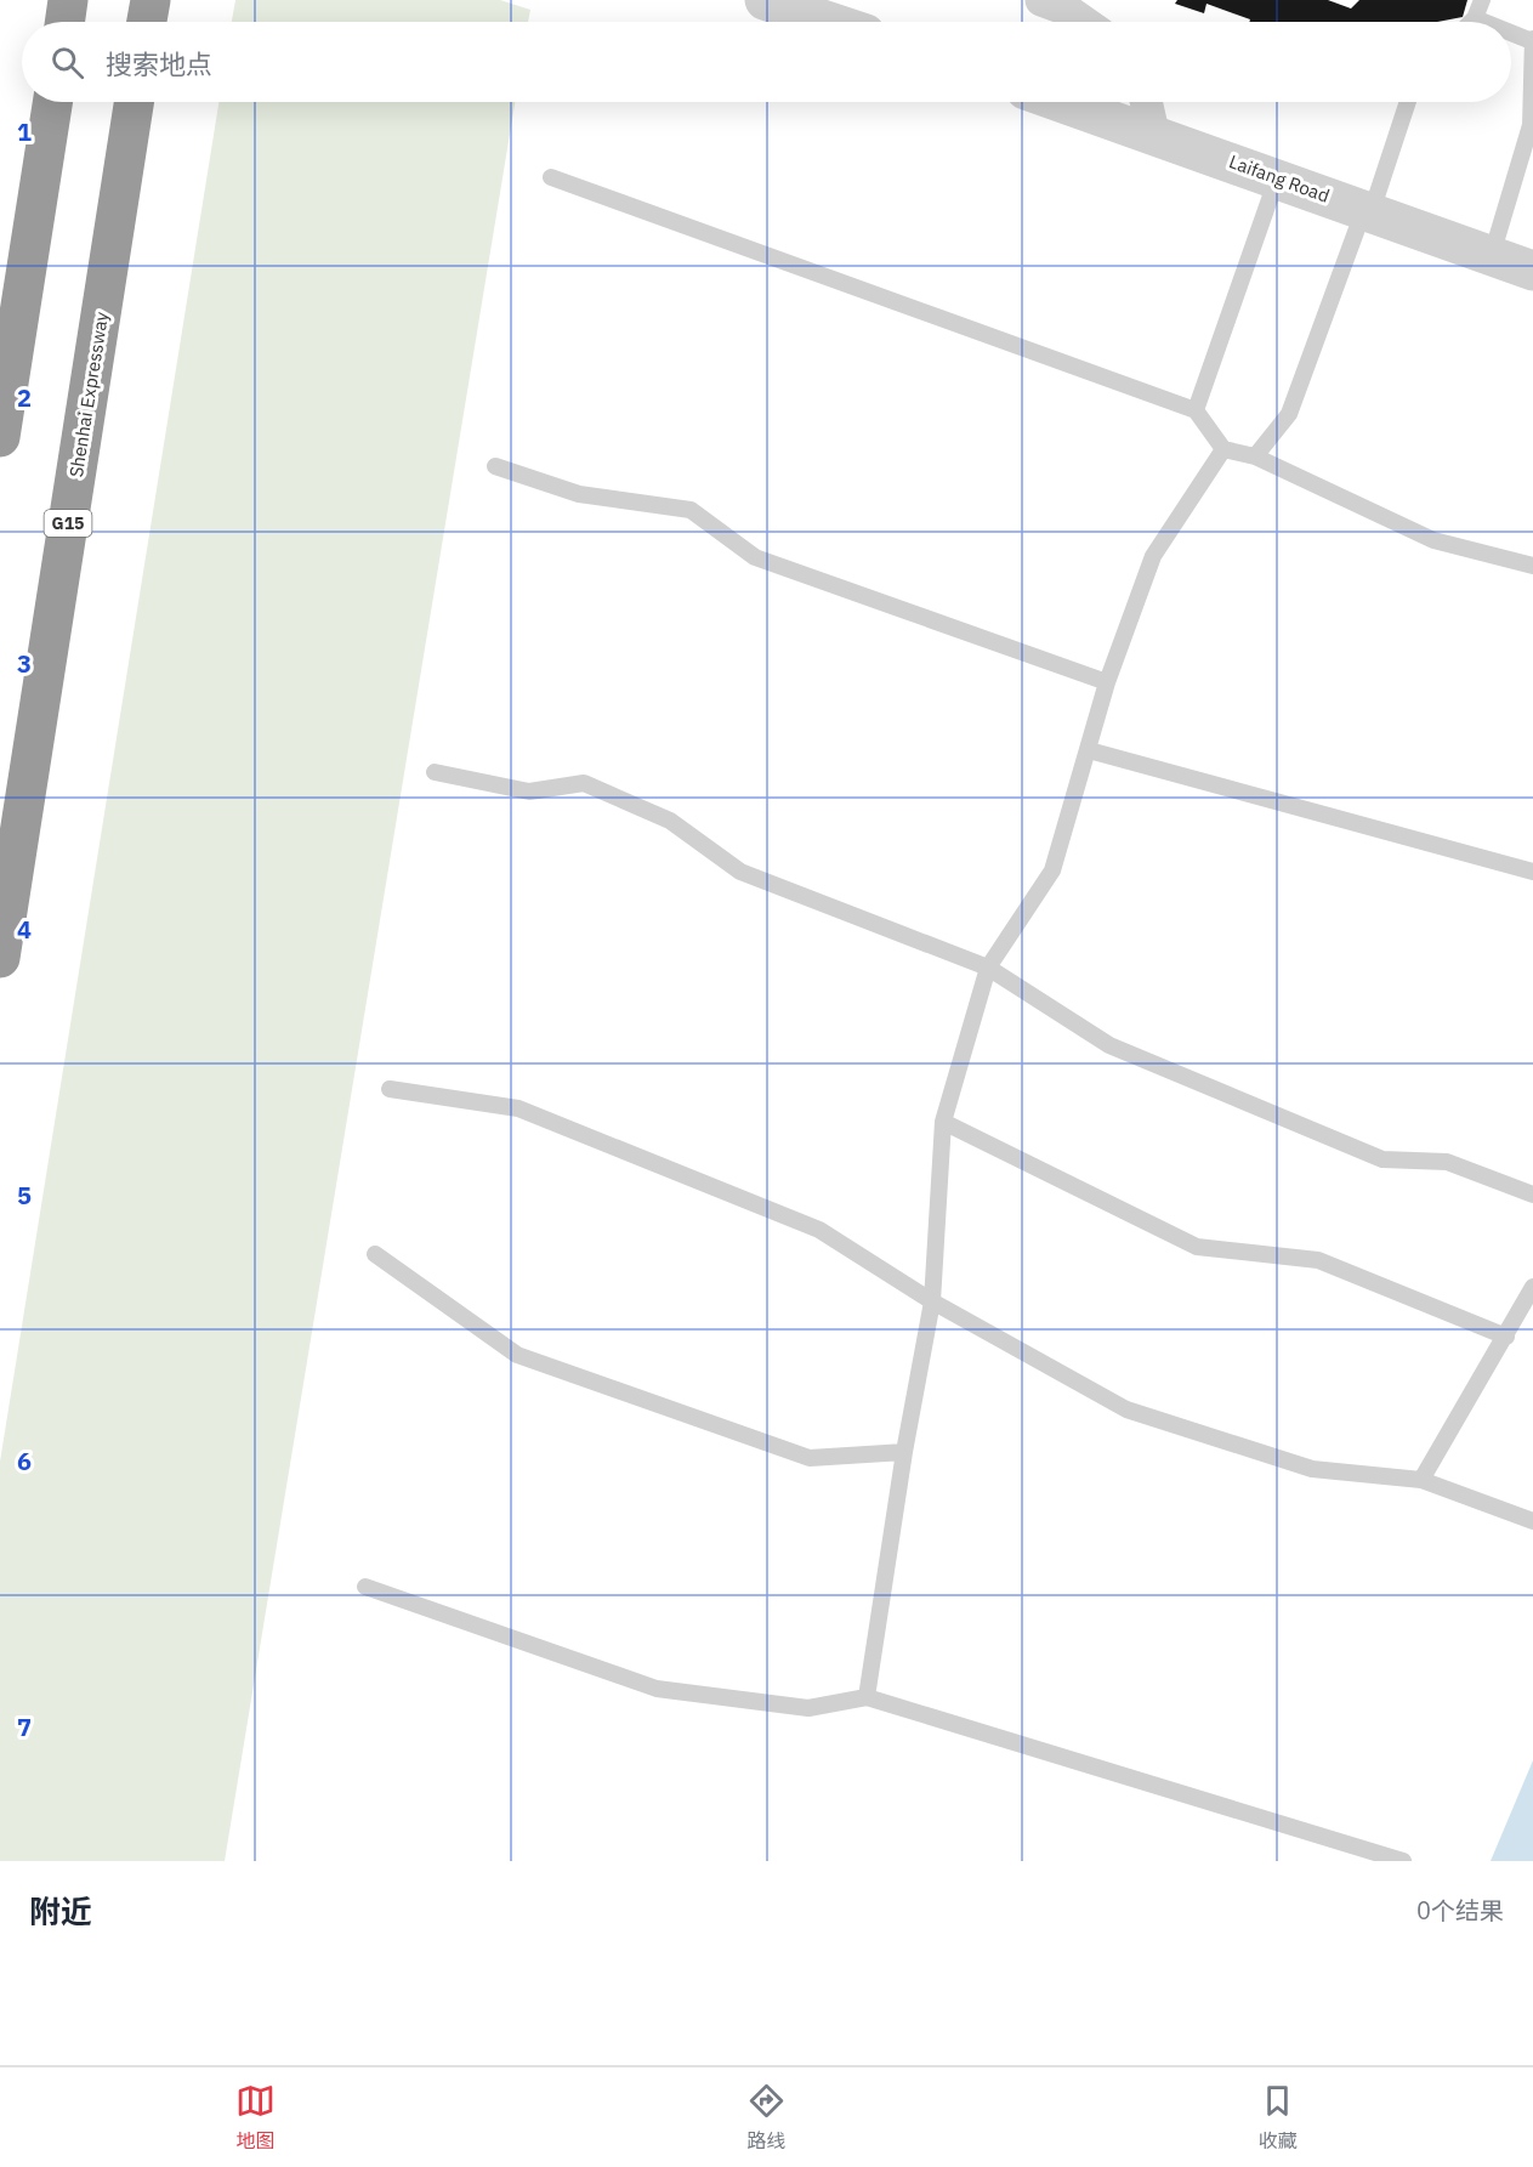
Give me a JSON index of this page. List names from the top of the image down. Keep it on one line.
{"streets":{"highway":["Shenhai Expressway","G15"],"street":["Laifang Road"]},"page":{"search":"搜索地点","heading":["附近","0个结果"],"nav":["地图","路线","收藏"]},"grid":{"rows":["1","2","3","4","5","6","7"]}}
